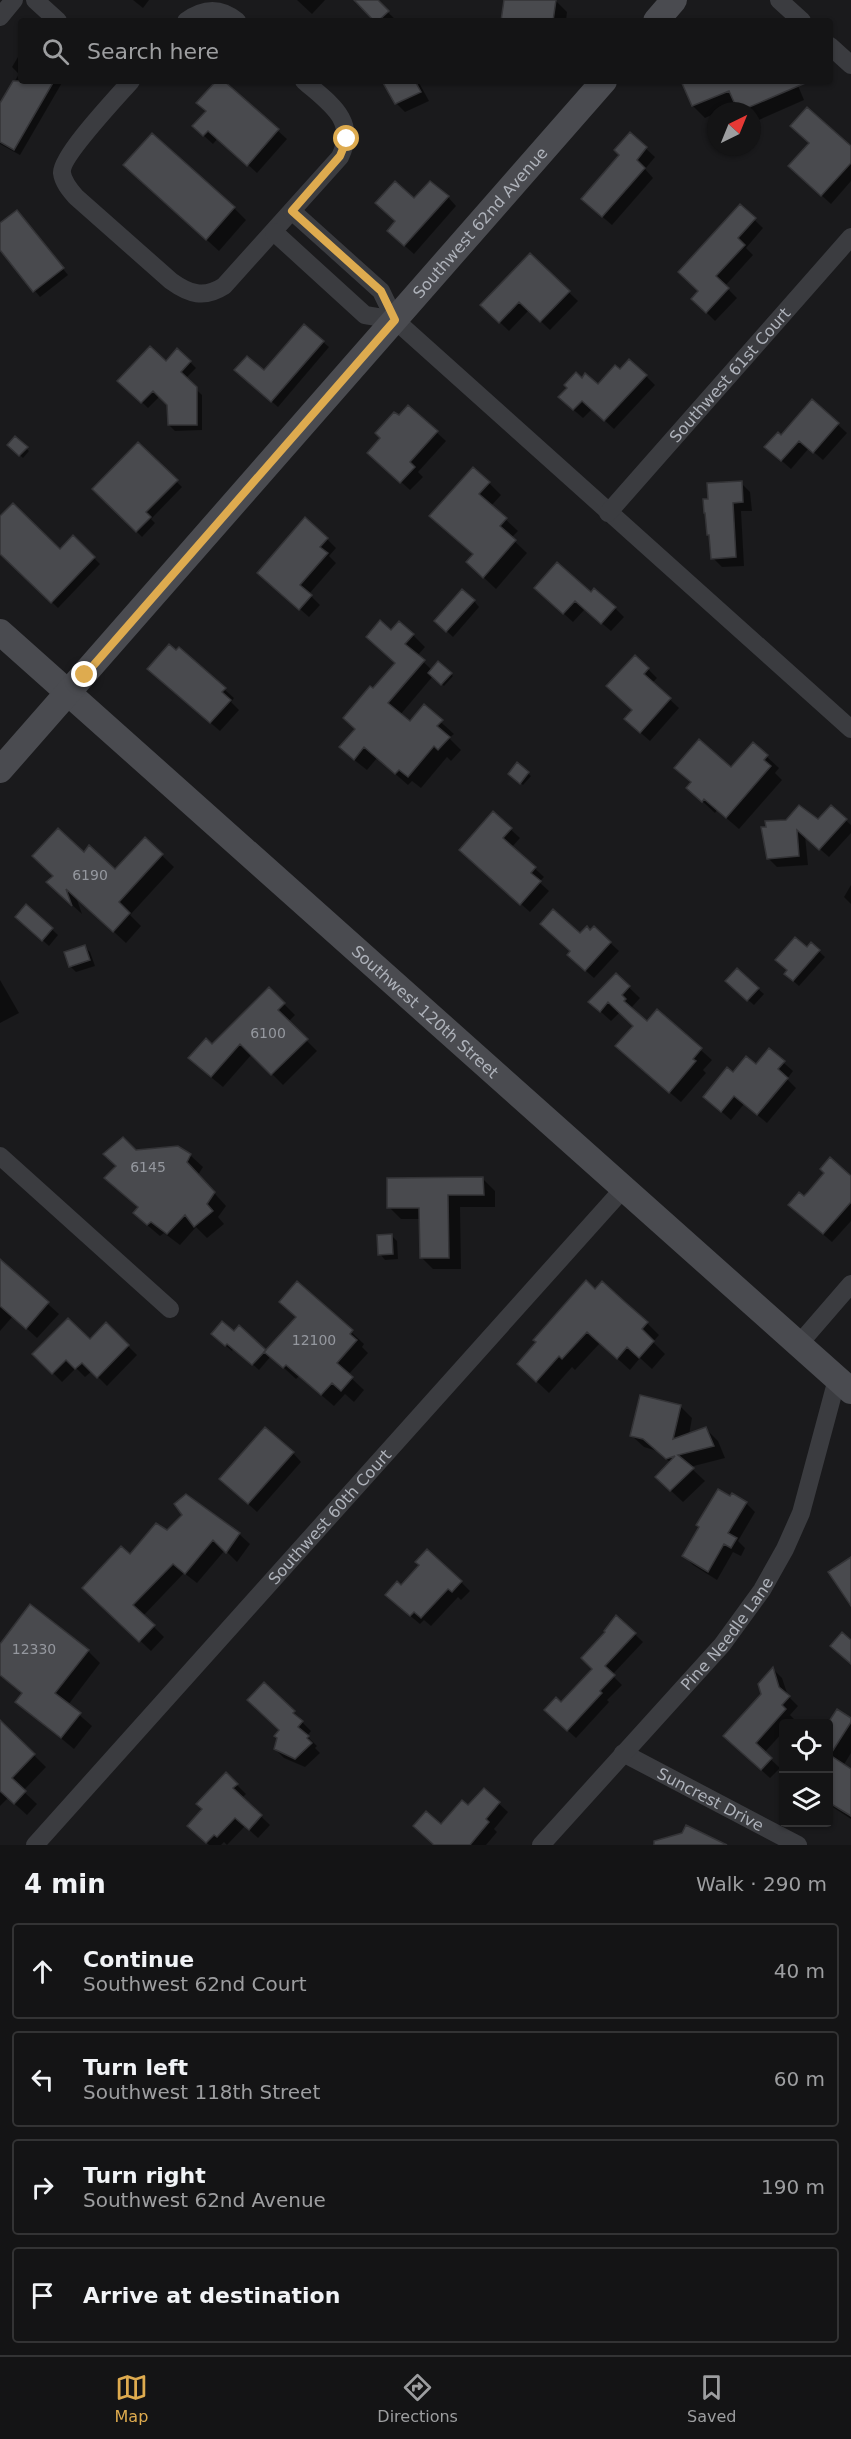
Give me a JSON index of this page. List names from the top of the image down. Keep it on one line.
{"streets":{"street":["Southwest 62nd Avenue","Southwest 61st Court","Southwest 120th Street","Southwest 60th Court","Pine Needle Lane","Suncrest Drive"]},"crossings":[["Southwest 62nd Avenue","Southwest 120th Street"],["Southwest 120th Street","Southwest 60th Court"],["Southwest 120th Street","Pine Needle Lane"],["Pine Needle Lane","Suncrest Drive"]],"house_numbers":["6190","6100","6145","12100","12330"],"north":"top right","page":{"search":"Search here","heading":["4 min","Walk · 290 m"],"list":[["Continue","Southwest 62nd Court","40 m"],["Turn left","Southwest 118th Street","60 m"],["Turn right","Southwest 62nd Avenue","190 m"],"Arrive at destination"],"nav":["Map","Directions","Saved"]}}
